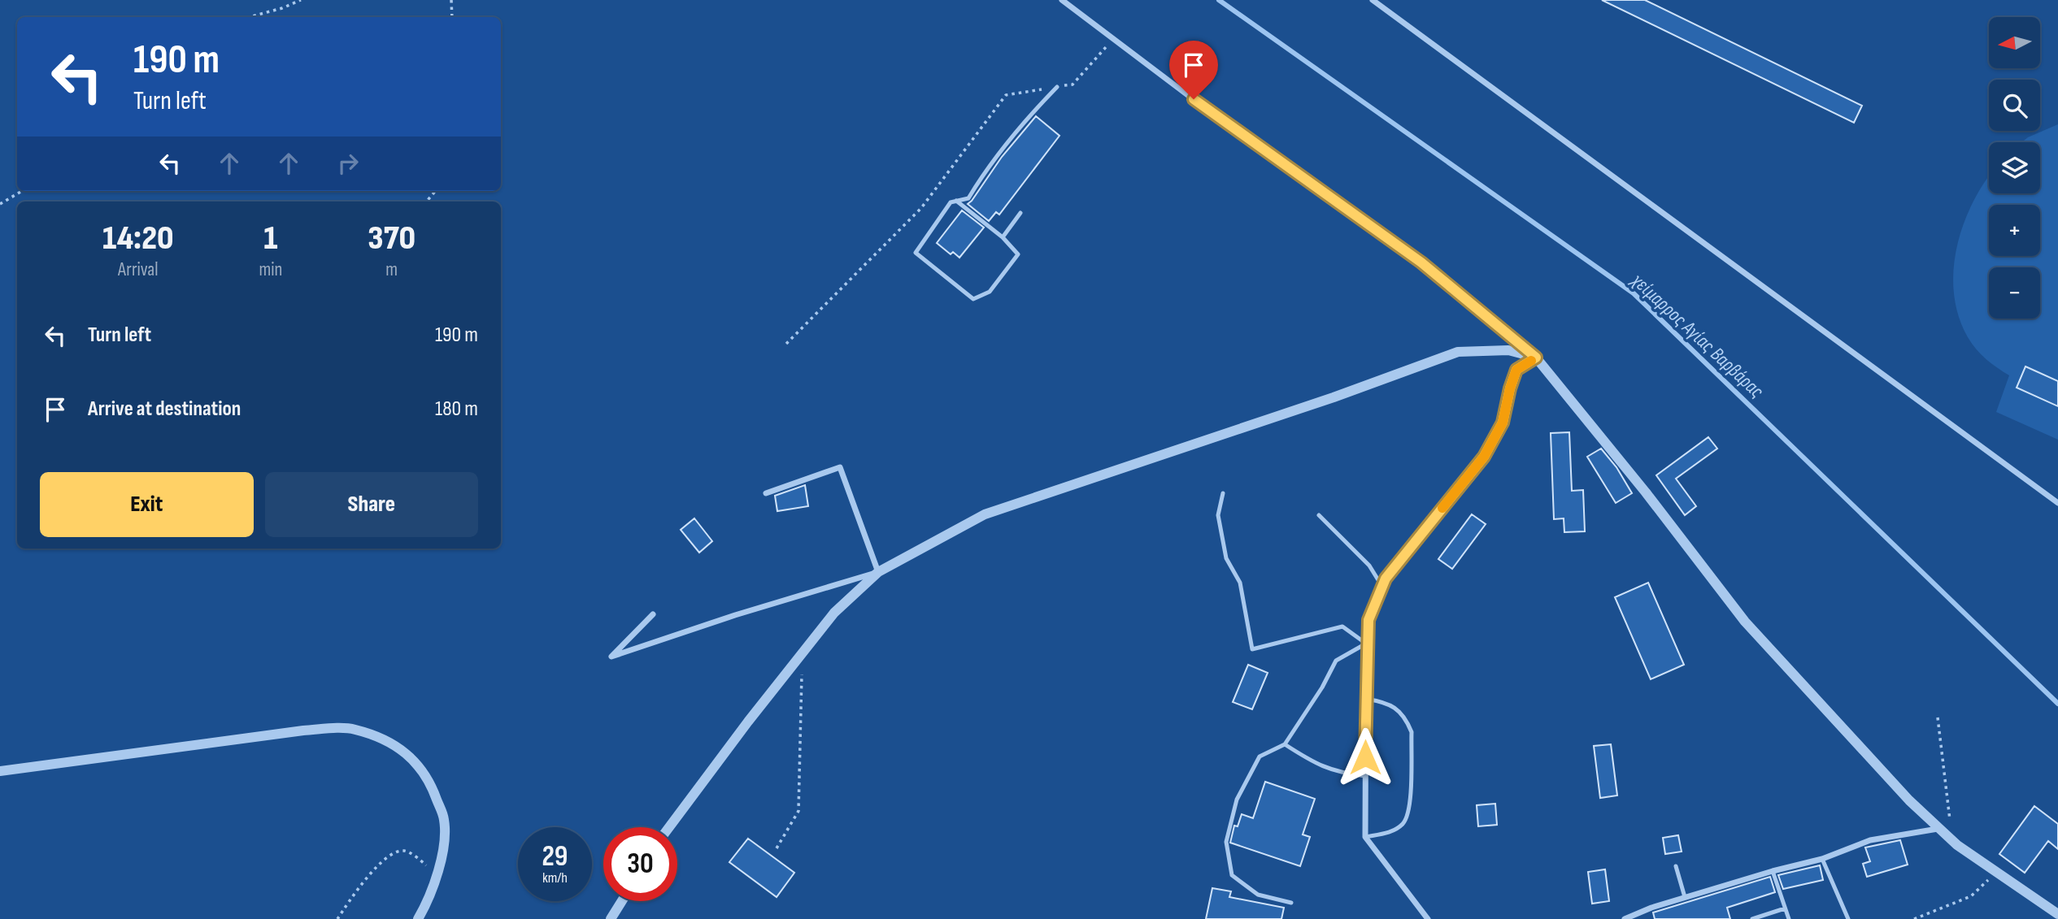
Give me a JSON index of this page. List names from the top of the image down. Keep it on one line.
{"water":["χείμαρρος Αγίας Βαρβάρας"],"north":"left","page":{"map_buttons":["+","−"],"turn":["190 m","Turn left"],"eta":["14:20","Arrival","1","min","370","m"],"list":[{"name":"Turn left","value":"190 m"},{"name":"Arrive at destination","value":"180 m"}],"buttons":["Exit","Share"],"speed":"29 km/h","limit":"30"}}
